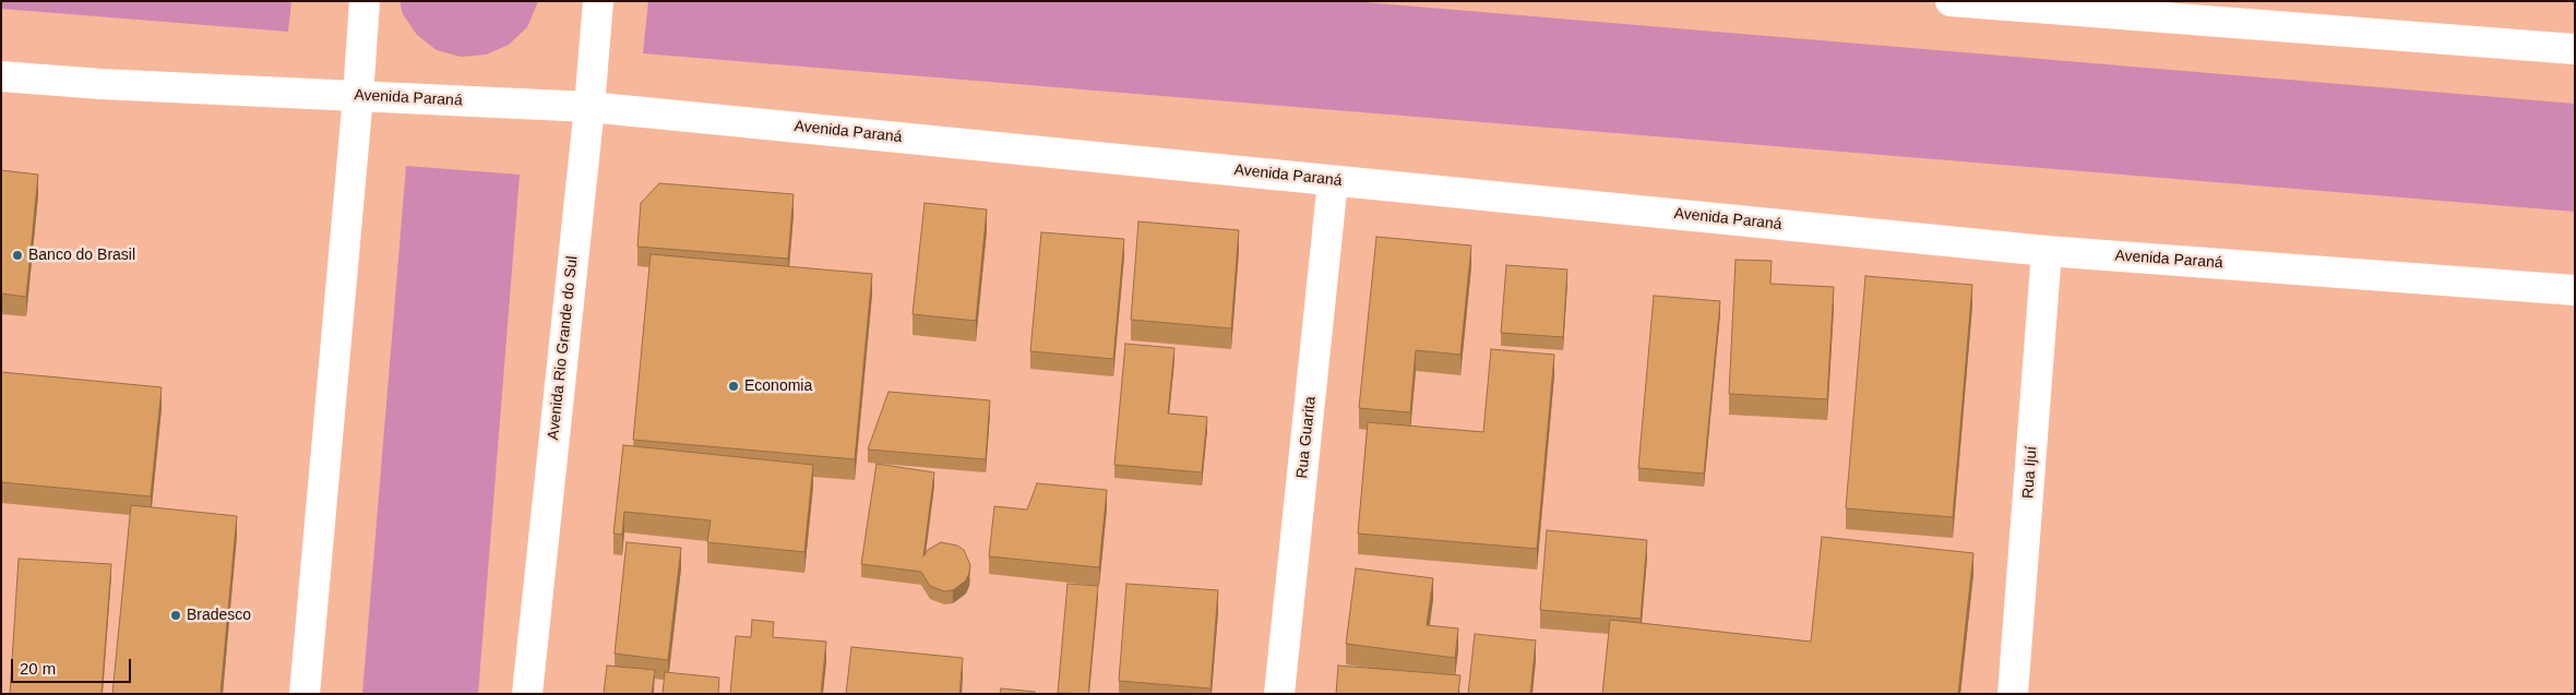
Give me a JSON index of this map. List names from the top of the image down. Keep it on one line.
{"streets":{"street":["Avenida Paraná","Avenida Rio Grande do Sul","Rua Guarita","Rua Ijuí"]},"crossings":[["Avenida Paraná","Avenida Rio Grande do Sul"],["Avenida Paraná","Rua Guarita"],["Avenida Paraná","Rua Ijuí"]],"places":["Banco do Brasil","Economia","Bradesco"],"scale_bar":"20 m"}
